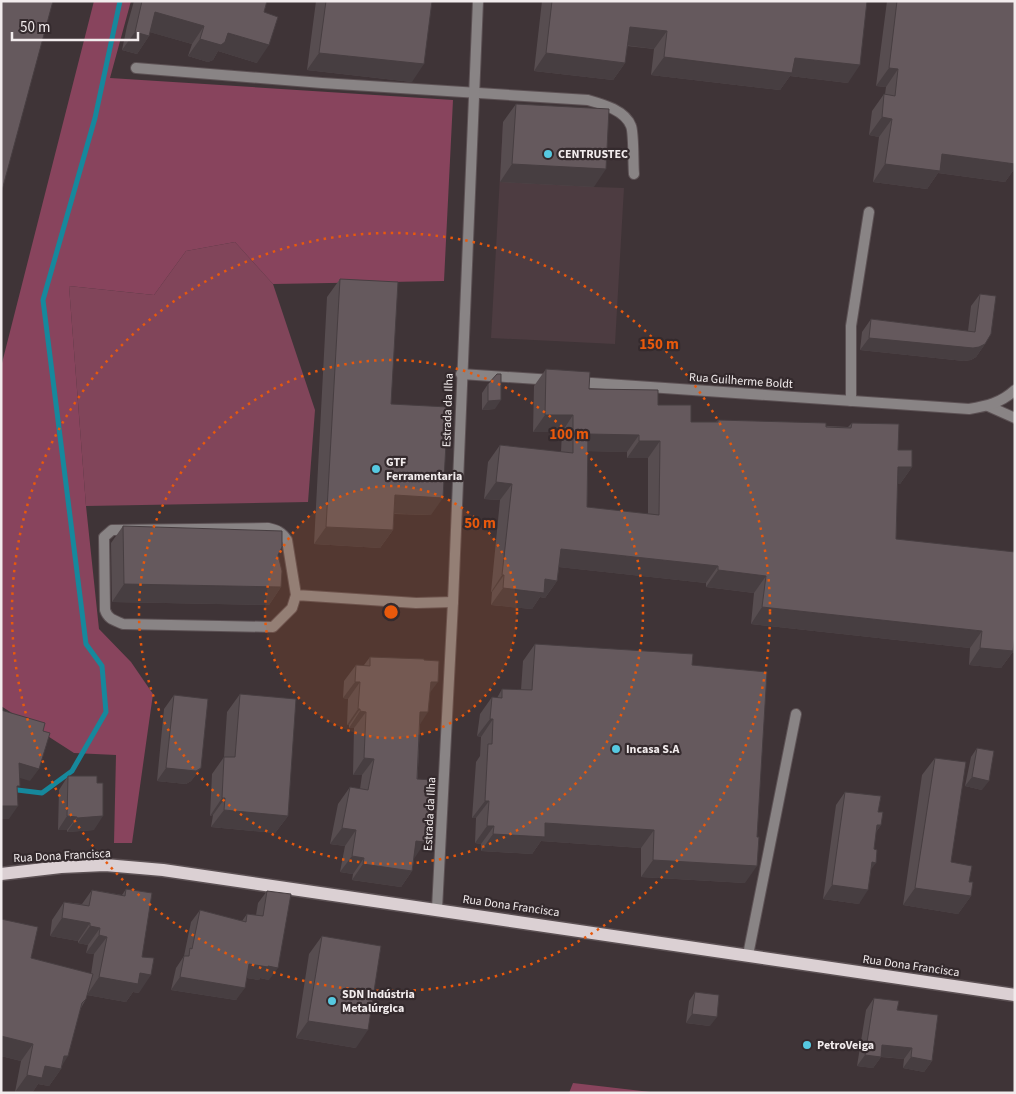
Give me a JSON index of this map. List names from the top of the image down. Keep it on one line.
{"streets":{"main road":["Rua Dona Francisca"],"street":["Rua Guilherme Boldt","Estrada da Ilha"]},"crossings":[["Rua Guilherme Boldt","Estrada da Ilha"],["Estrada da Ilha","Rua Dona Francisca"]],"places":["CENTRUSTEC","GTF Ferramentaria","Incasa S.A","SDN Indústria Metalúrgica","PetroVeiga"],"scale_bar":"50 m","rings":["150 m","100 m","50 m"]}
